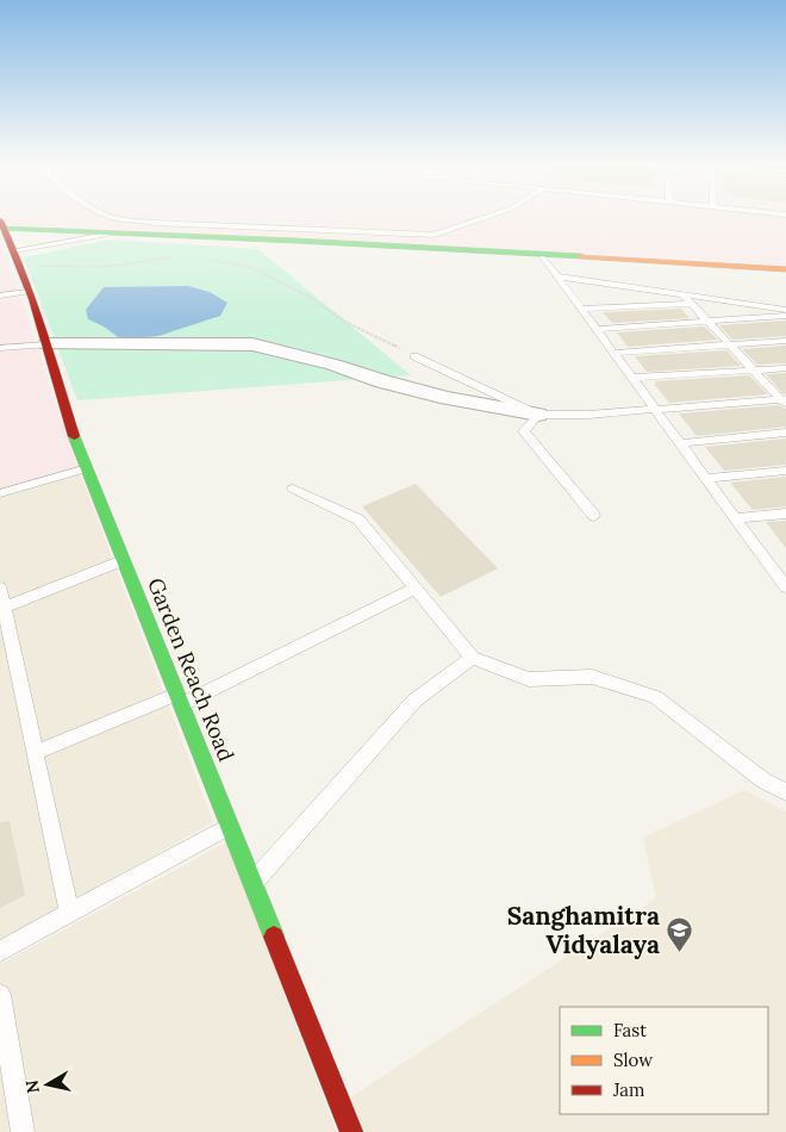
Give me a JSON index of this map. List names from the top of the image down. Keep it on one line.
{"streets":{"street":["Garden Reach Road"]},"places":{"school or university":["Sanghamitra Vidyalaya"]},"legend":["Fast","Slow","Jam"],"north":"left"}
